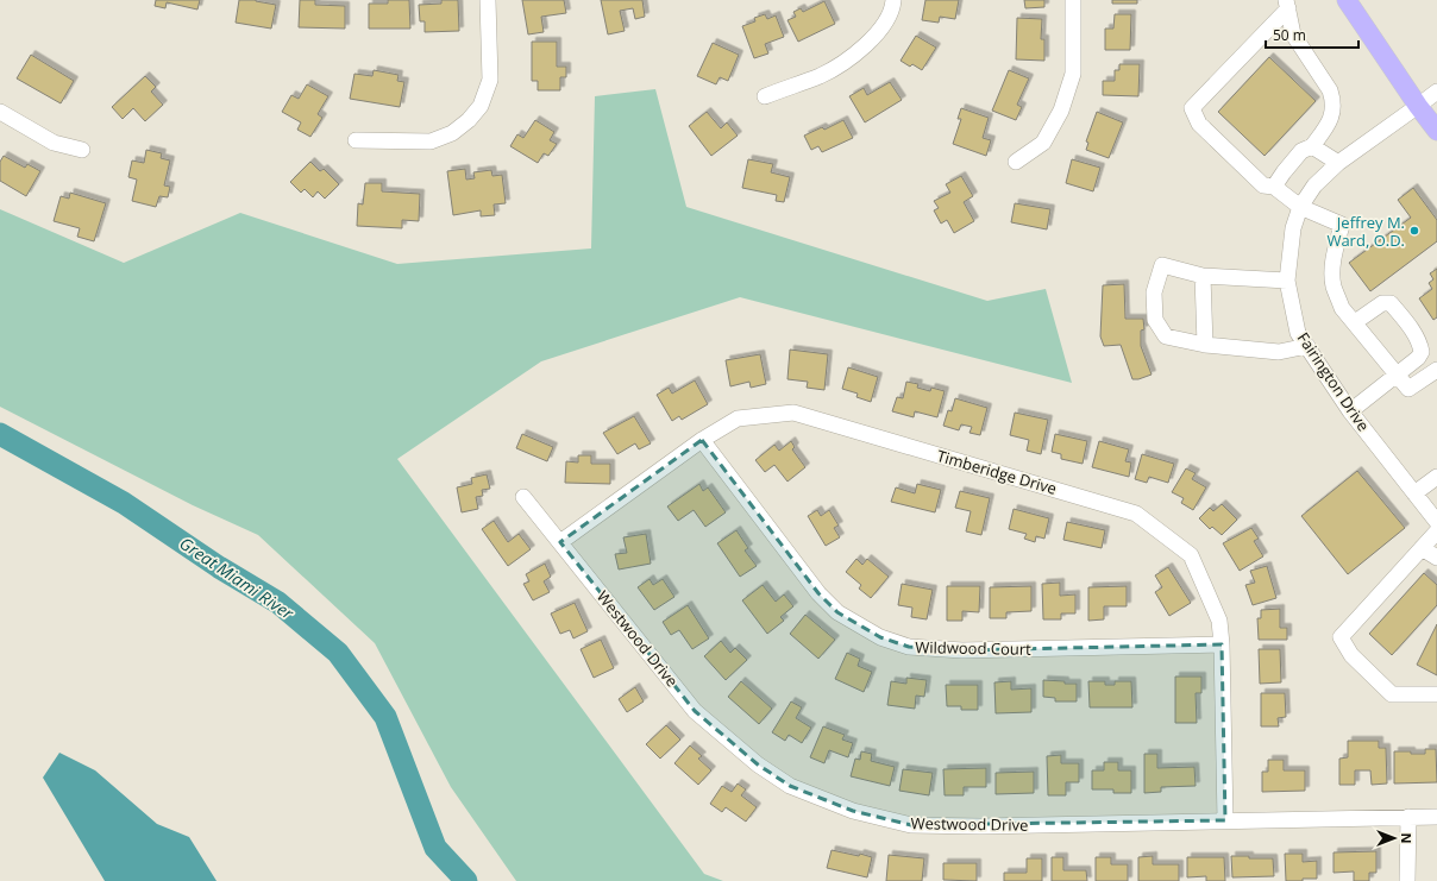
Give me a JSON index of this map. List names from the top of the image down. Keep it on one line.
{"streets":{"street":["Fairington Drive","Timberidge Drive","Westwood Drive","Wildwood Court"]},"crossings":[["Timberidge Drive","Westwood Drive"],["Timberidge Drive","Wildwood Court"]],"water":["Great Miami River"],"places":["Jeffrey M. Ward, O.D."],"scale_bar":"50 m","north":"right"}
